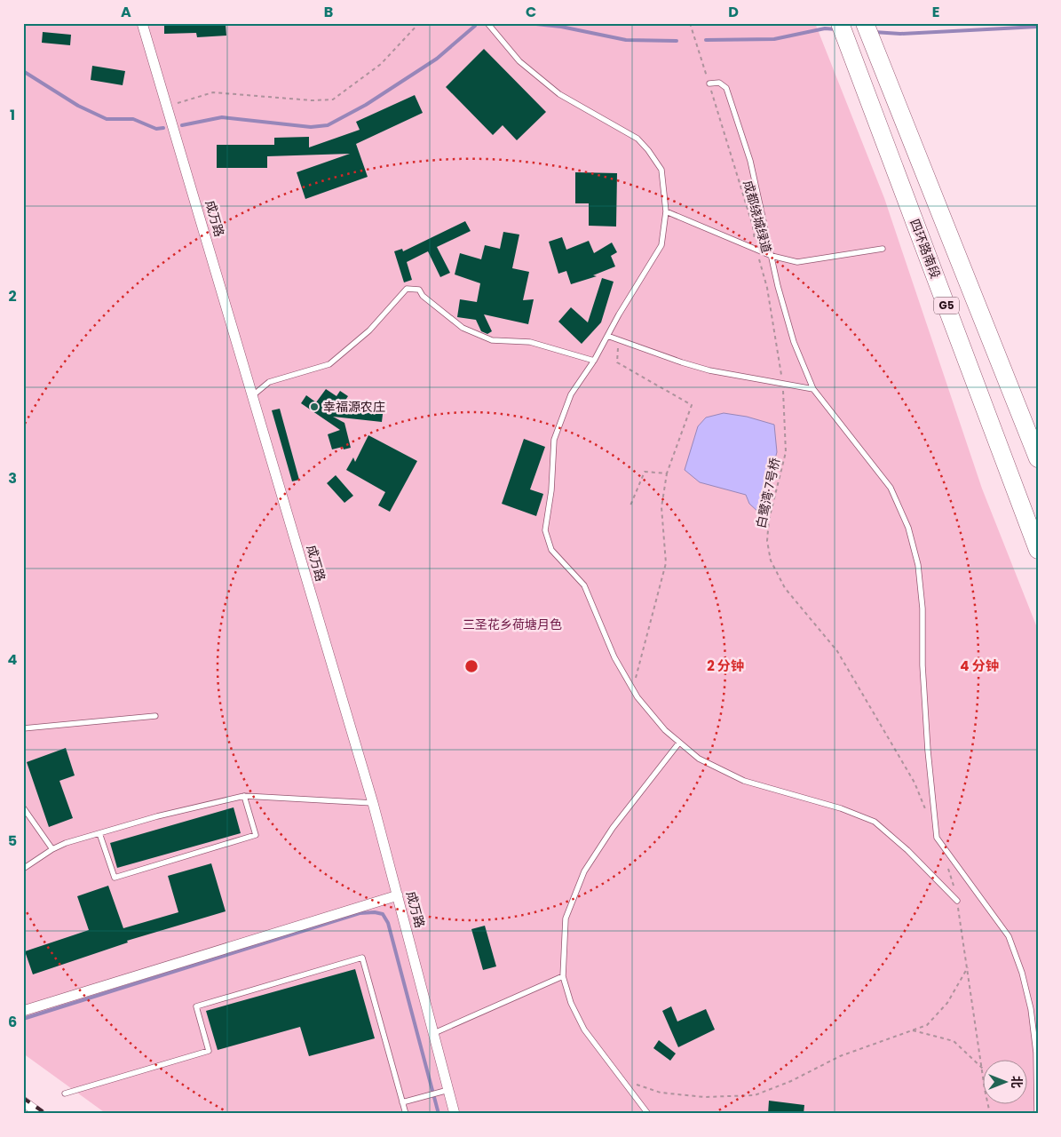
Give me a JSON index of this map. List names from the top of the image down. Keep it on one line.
{"streets":{"highway":["四环路南段","G5"],"street":["成万路"],"path":["成都绕城绿道","白鹭湾·7号桥"]},"crossings":[["成都绕城绿道","白鹭湾·7号桥"]],"parks":["三圣花乡荷塘月色"],"places":["幸福源农庄"],"north":"right","grid":{"columns":["A","B","C","D","E"],"rows":["1","2","3","4","5","6"]},"rings":["2 分钟","4 分钟"]}
